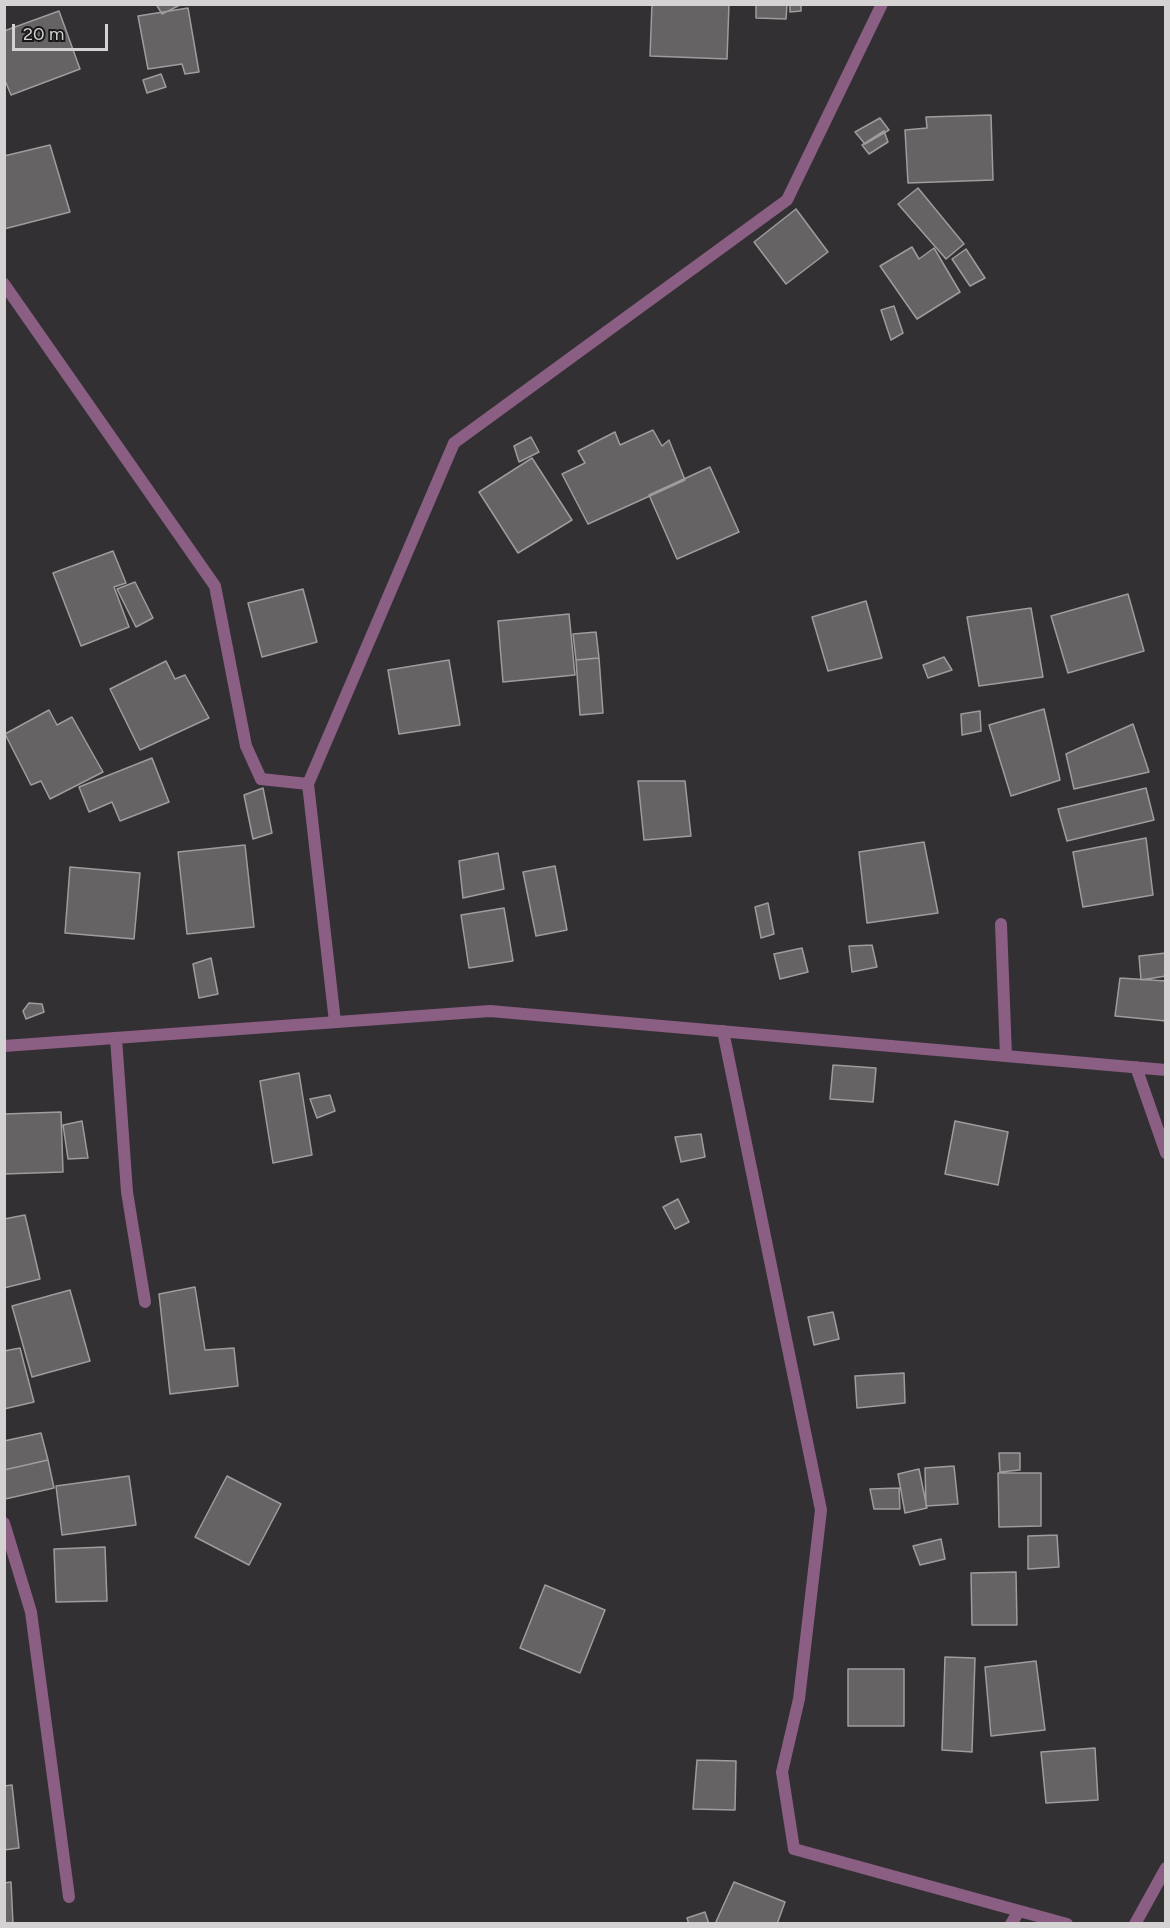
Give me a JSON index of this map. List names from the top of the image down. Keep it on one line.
{"scale_bar":"20 m"}
